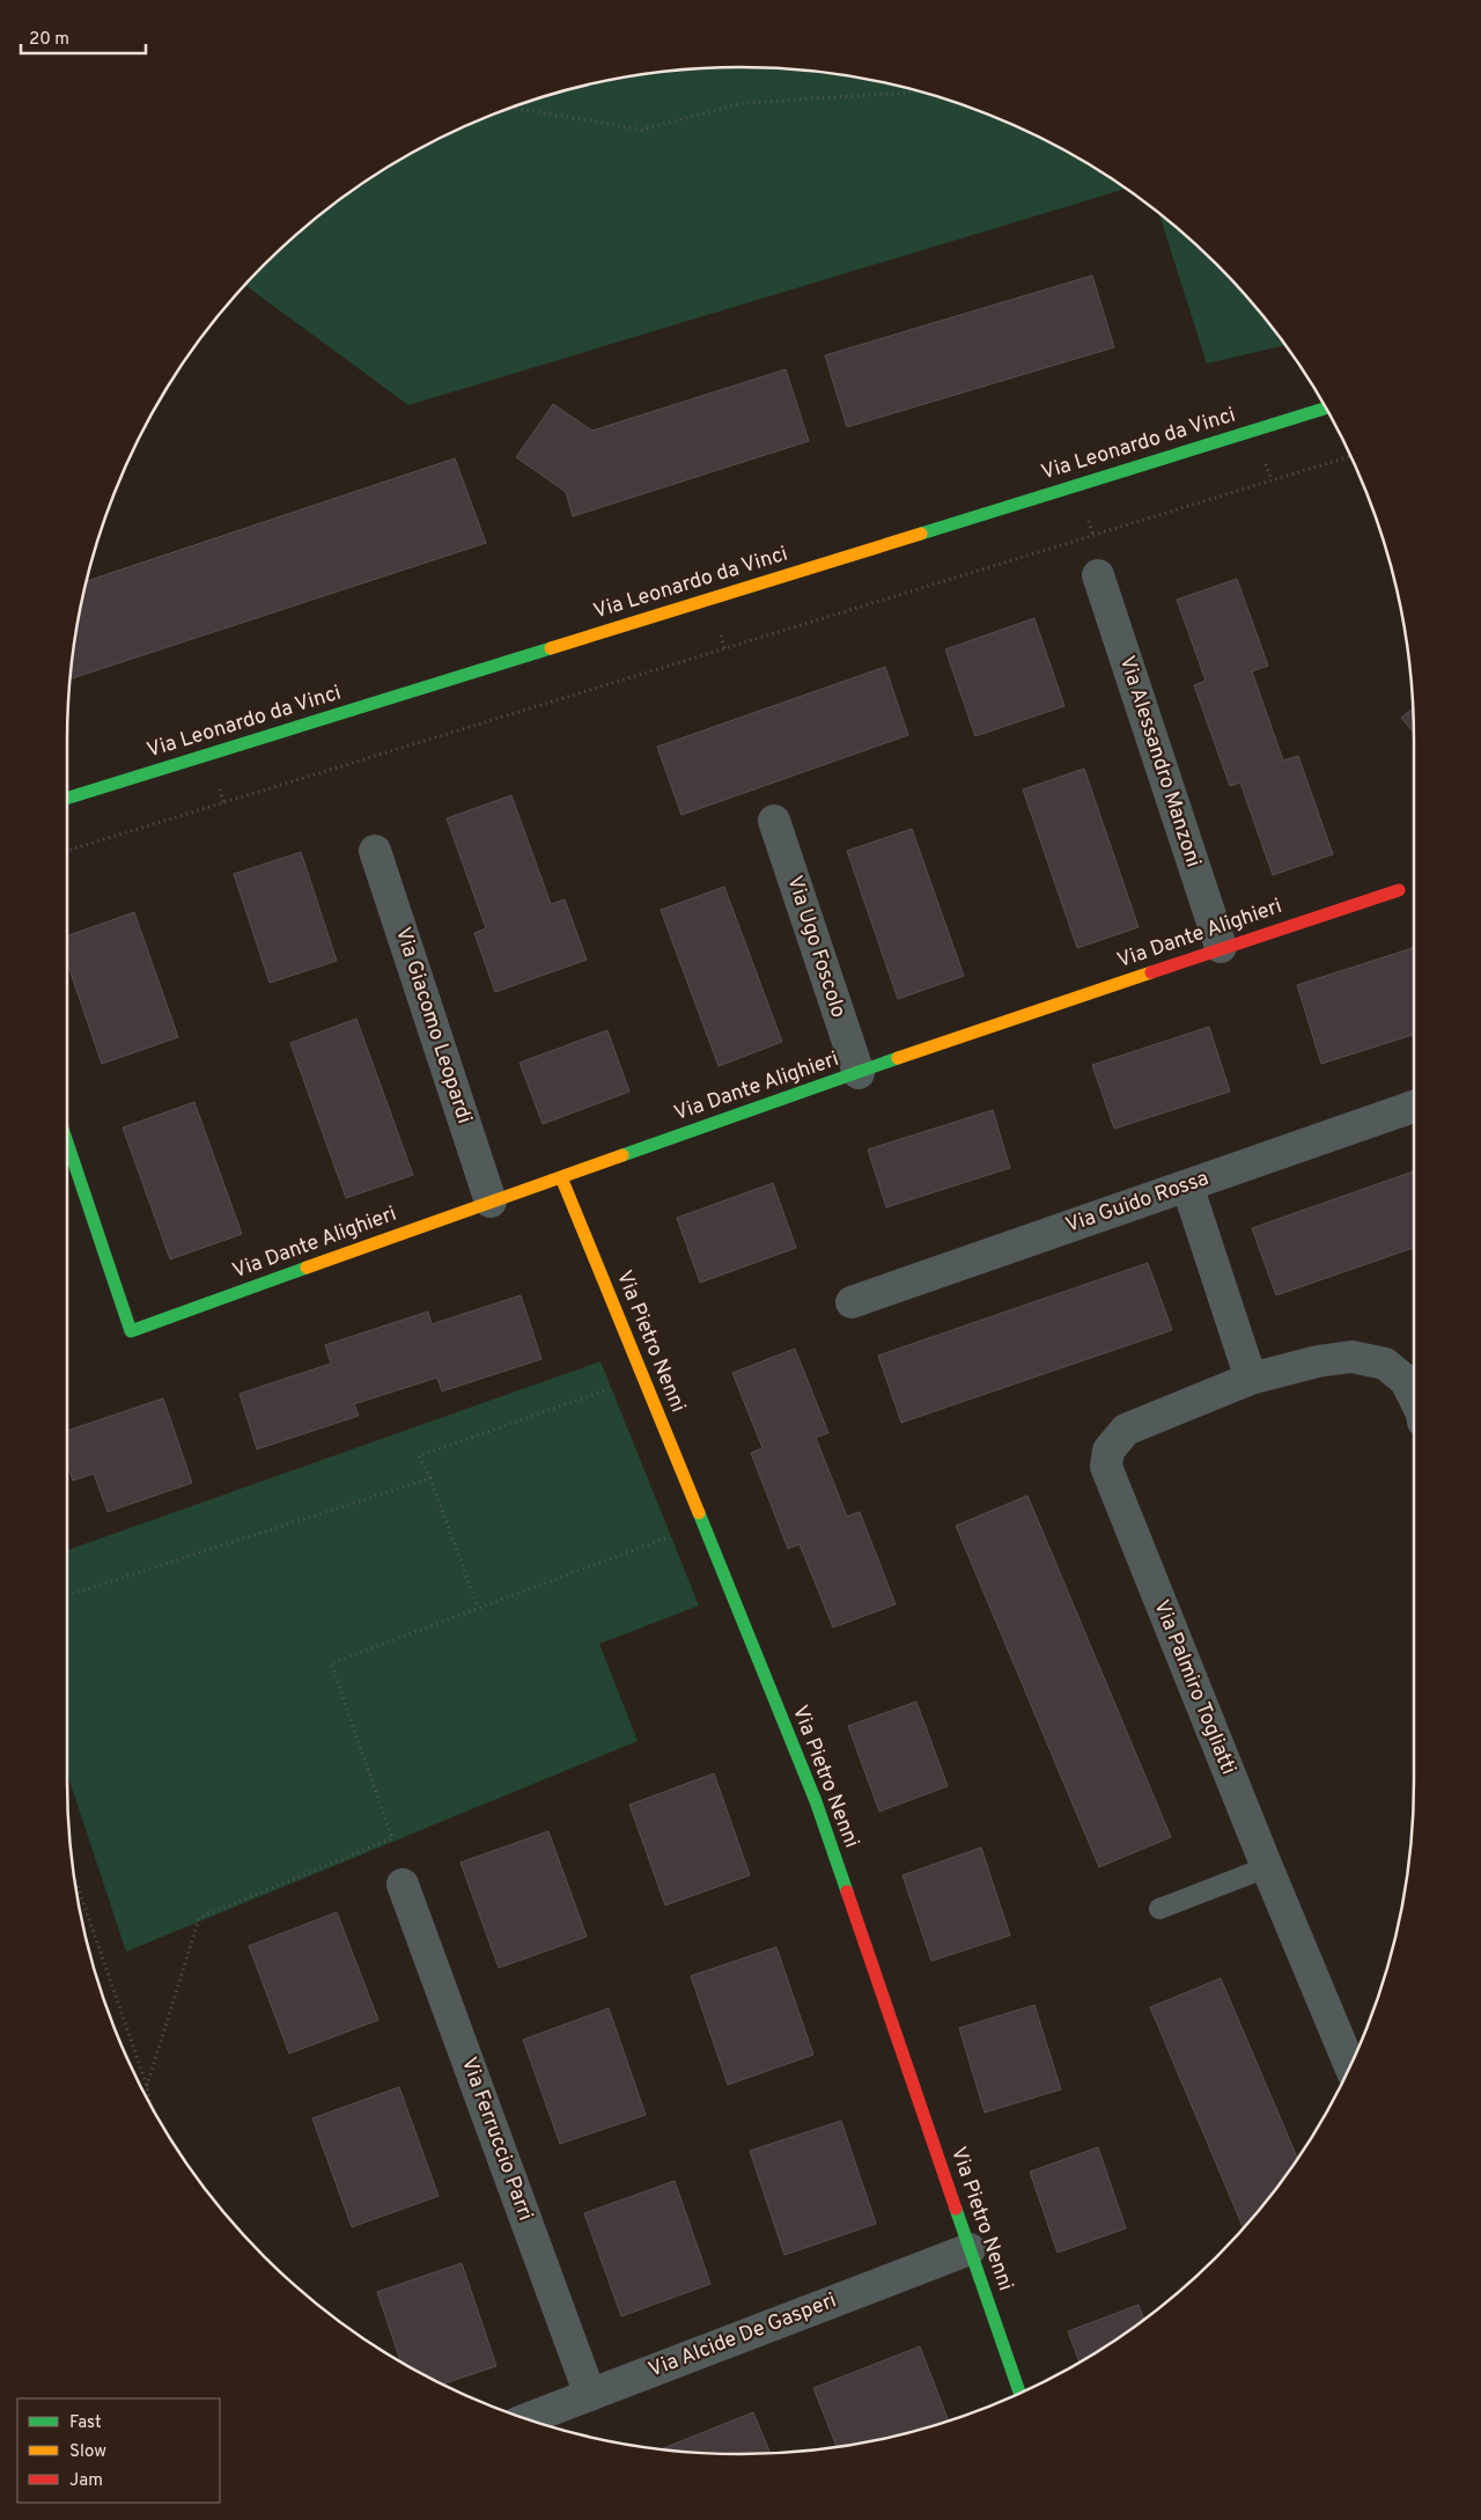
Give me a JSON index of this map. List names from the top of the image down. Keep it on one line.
{"streets":{"street":["Via Leonardo da Vinci","Via Alessandro Manzoni","Via Dante Alighieri","Via Ugo Foscolo","Via Giacomo Leopardi","Via Guido Rossa","Via Pietro Nenni","Via Palmiro Togliatti","Via Ferruccio Parri","Via Alcide De Gasperi"]},"crossings":[["Via Alessandro Manzoni","Via Dante Alighieri"],["Via Dante Alighieri","Via Ugo Foscolo"],["Via Dante Alighieri","Via Giacomo Leopardi"],["Via Dante Alighieri","Via Pietro Nenni"],["Via Pietro Nenni","Via Alcide De Gasperi"],["Via Ferruccio Parri","Via Alcide De Gasperi"]],"legend":["Fast","Slow","Jam"],"scale_bar":"20 m"}
